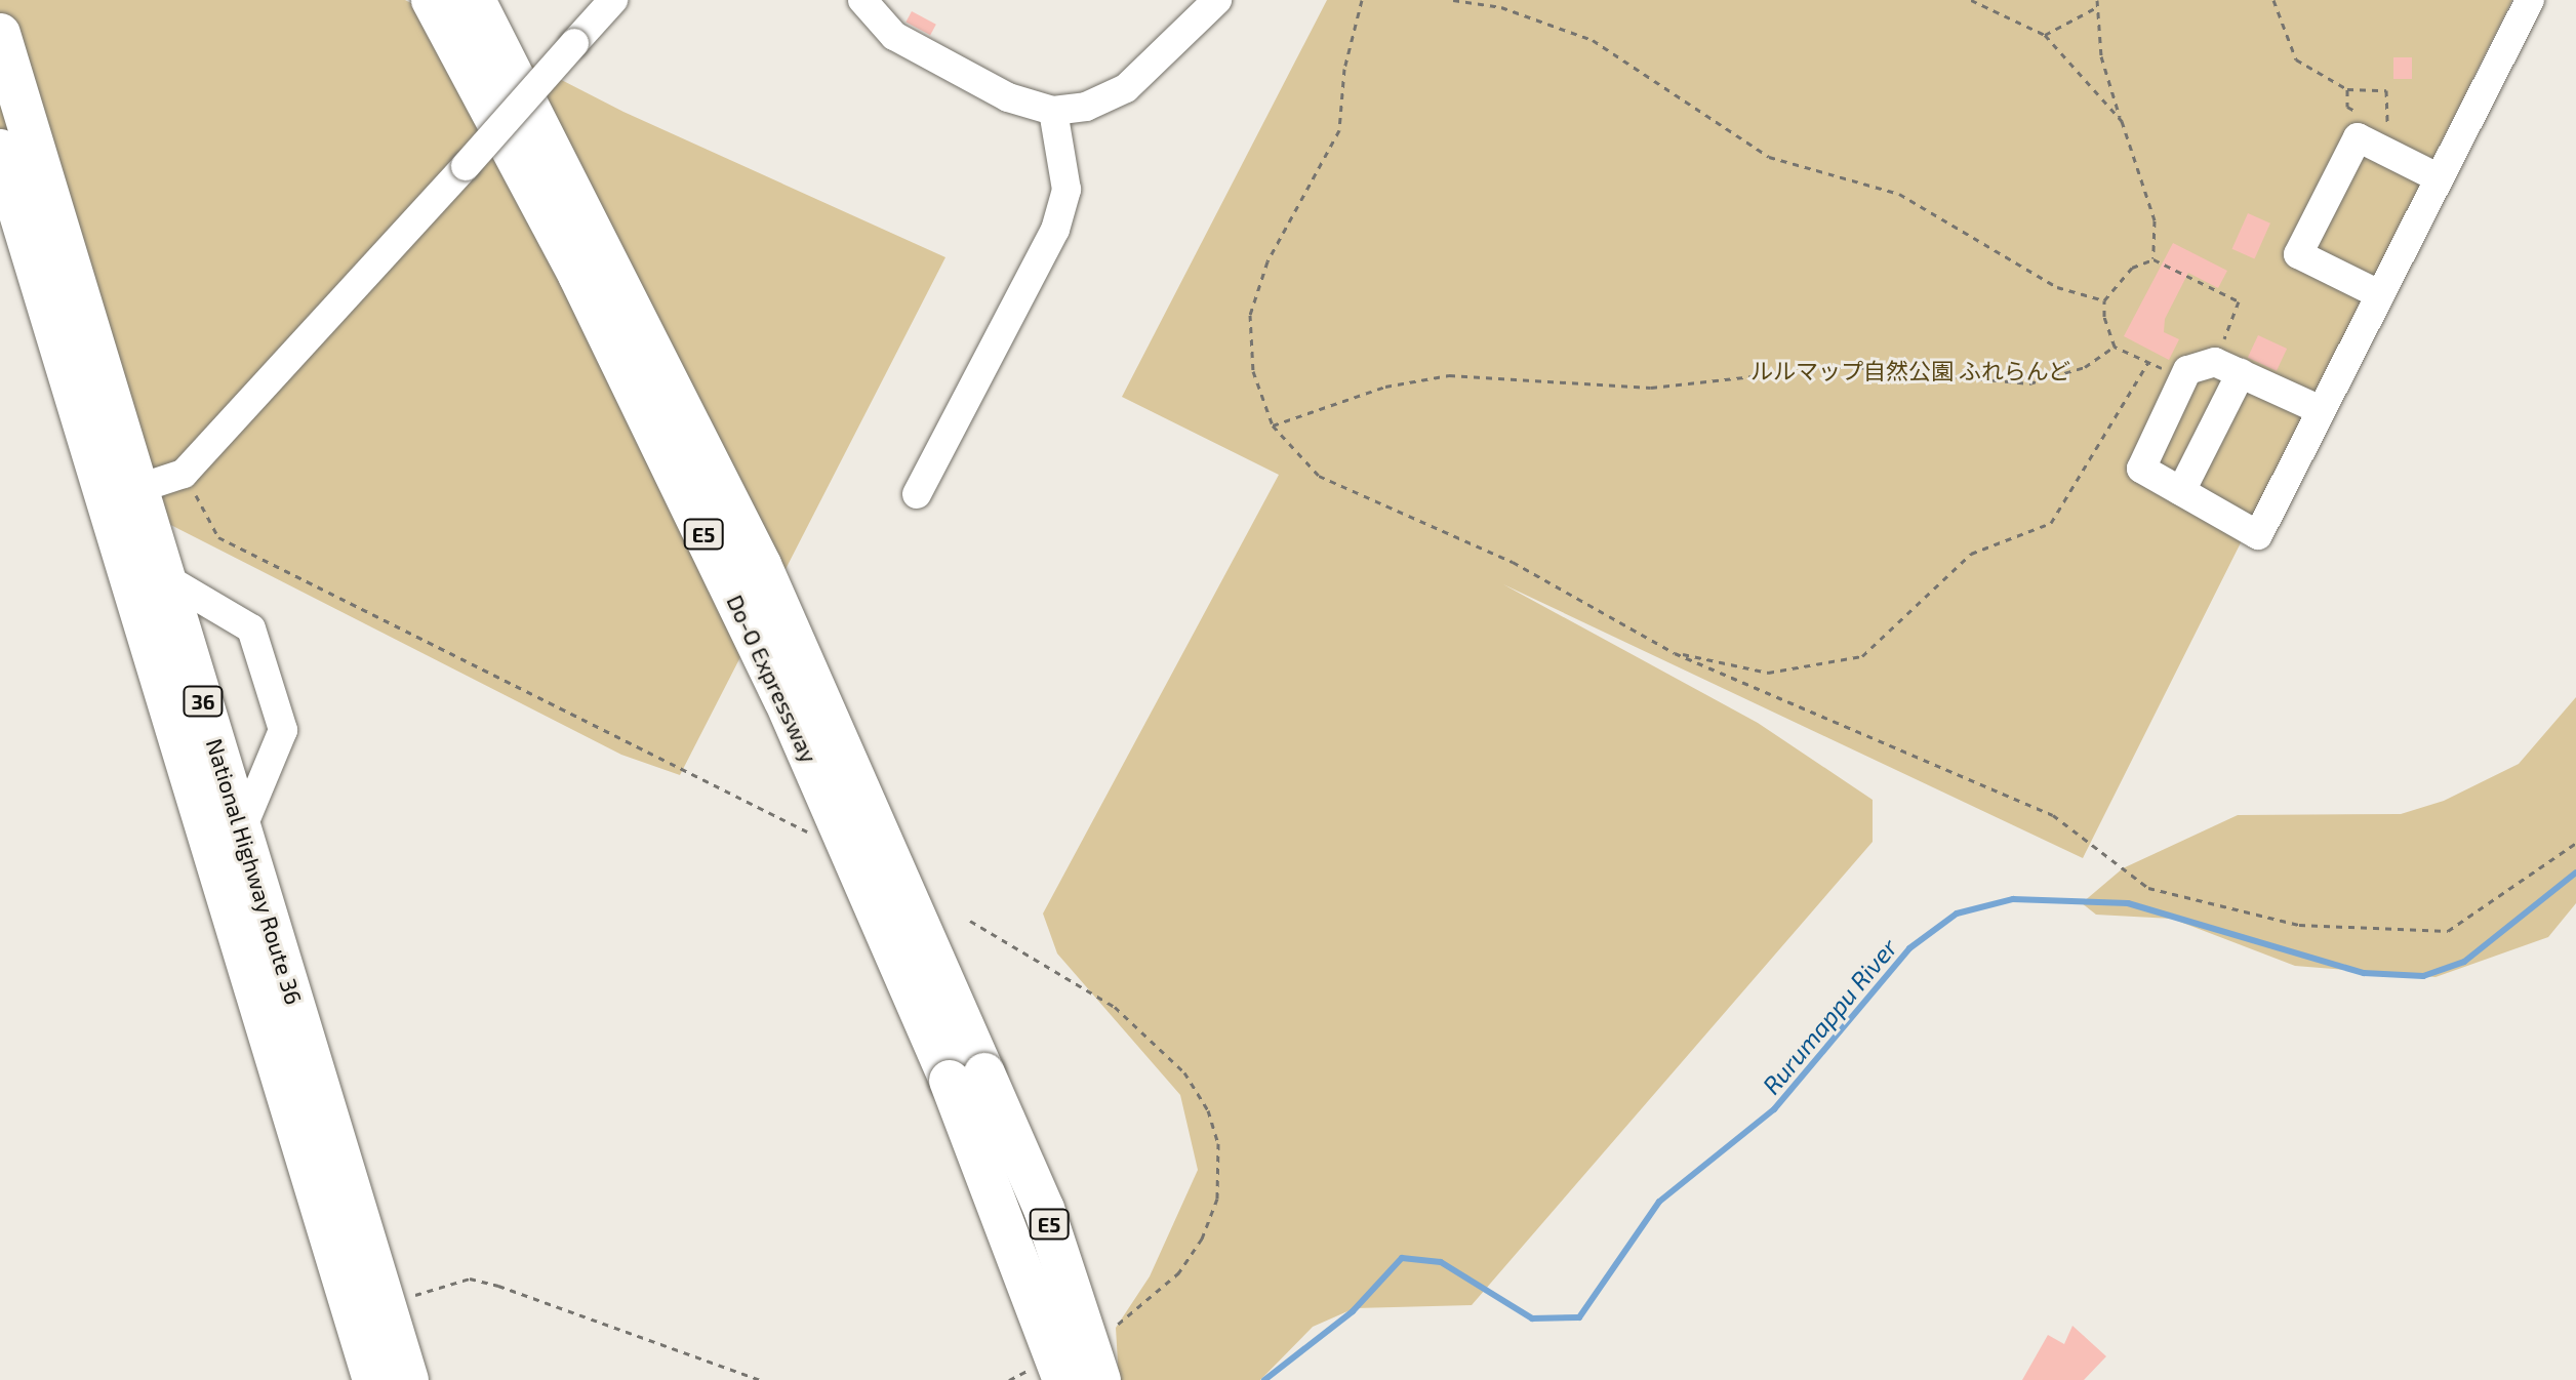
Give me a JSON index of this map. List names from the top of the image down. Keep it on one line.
{"streets":{"highway":["E5","Do-O Expressway","36","National Highway Route 36"]},"water":["Rurumappu River"],"parks":["ルルマップ自然公園 ふれらんど"]}
